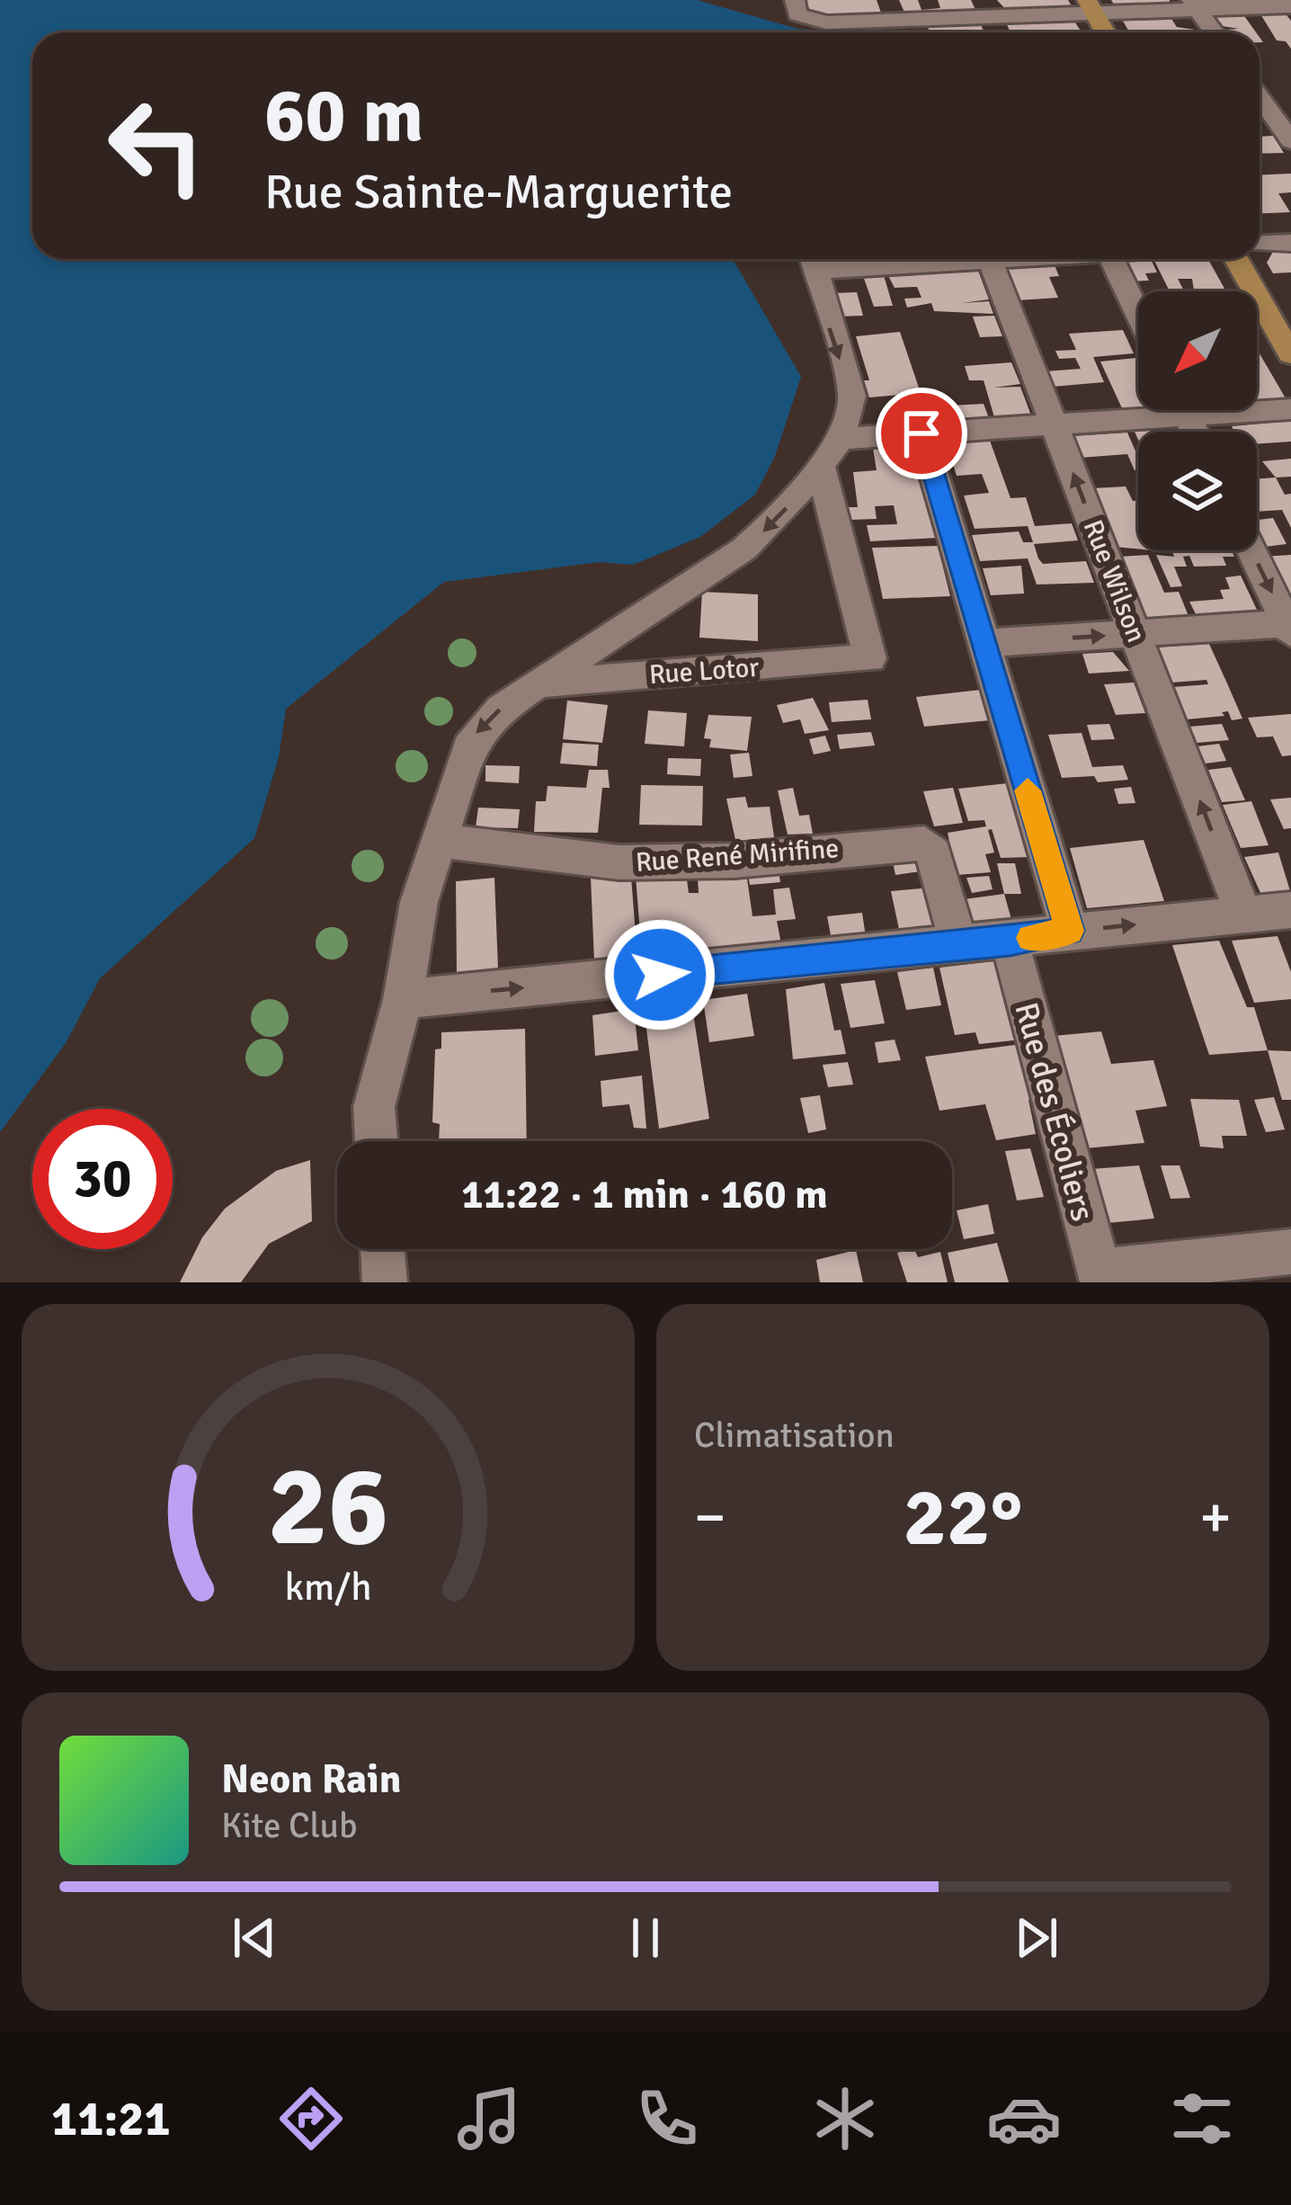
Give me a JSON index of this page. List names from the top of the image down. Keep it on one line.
{"streets":{"street":["Rue Wilson","Rue Lotor","Rue René Mirifine","Rue des Écoliers"]},"north":"bottom left","page":{"turn":["60 m","Rue Sainte-Marguerite"],"limit":"30","trip":"11:22 · 1 min · 160 m","tile":"Climatisation","heat":["−","22°","+"],"song":["Neon Rain","Kite Club"],"tabs":"11:21","gauge":["26","km/h"]}}
